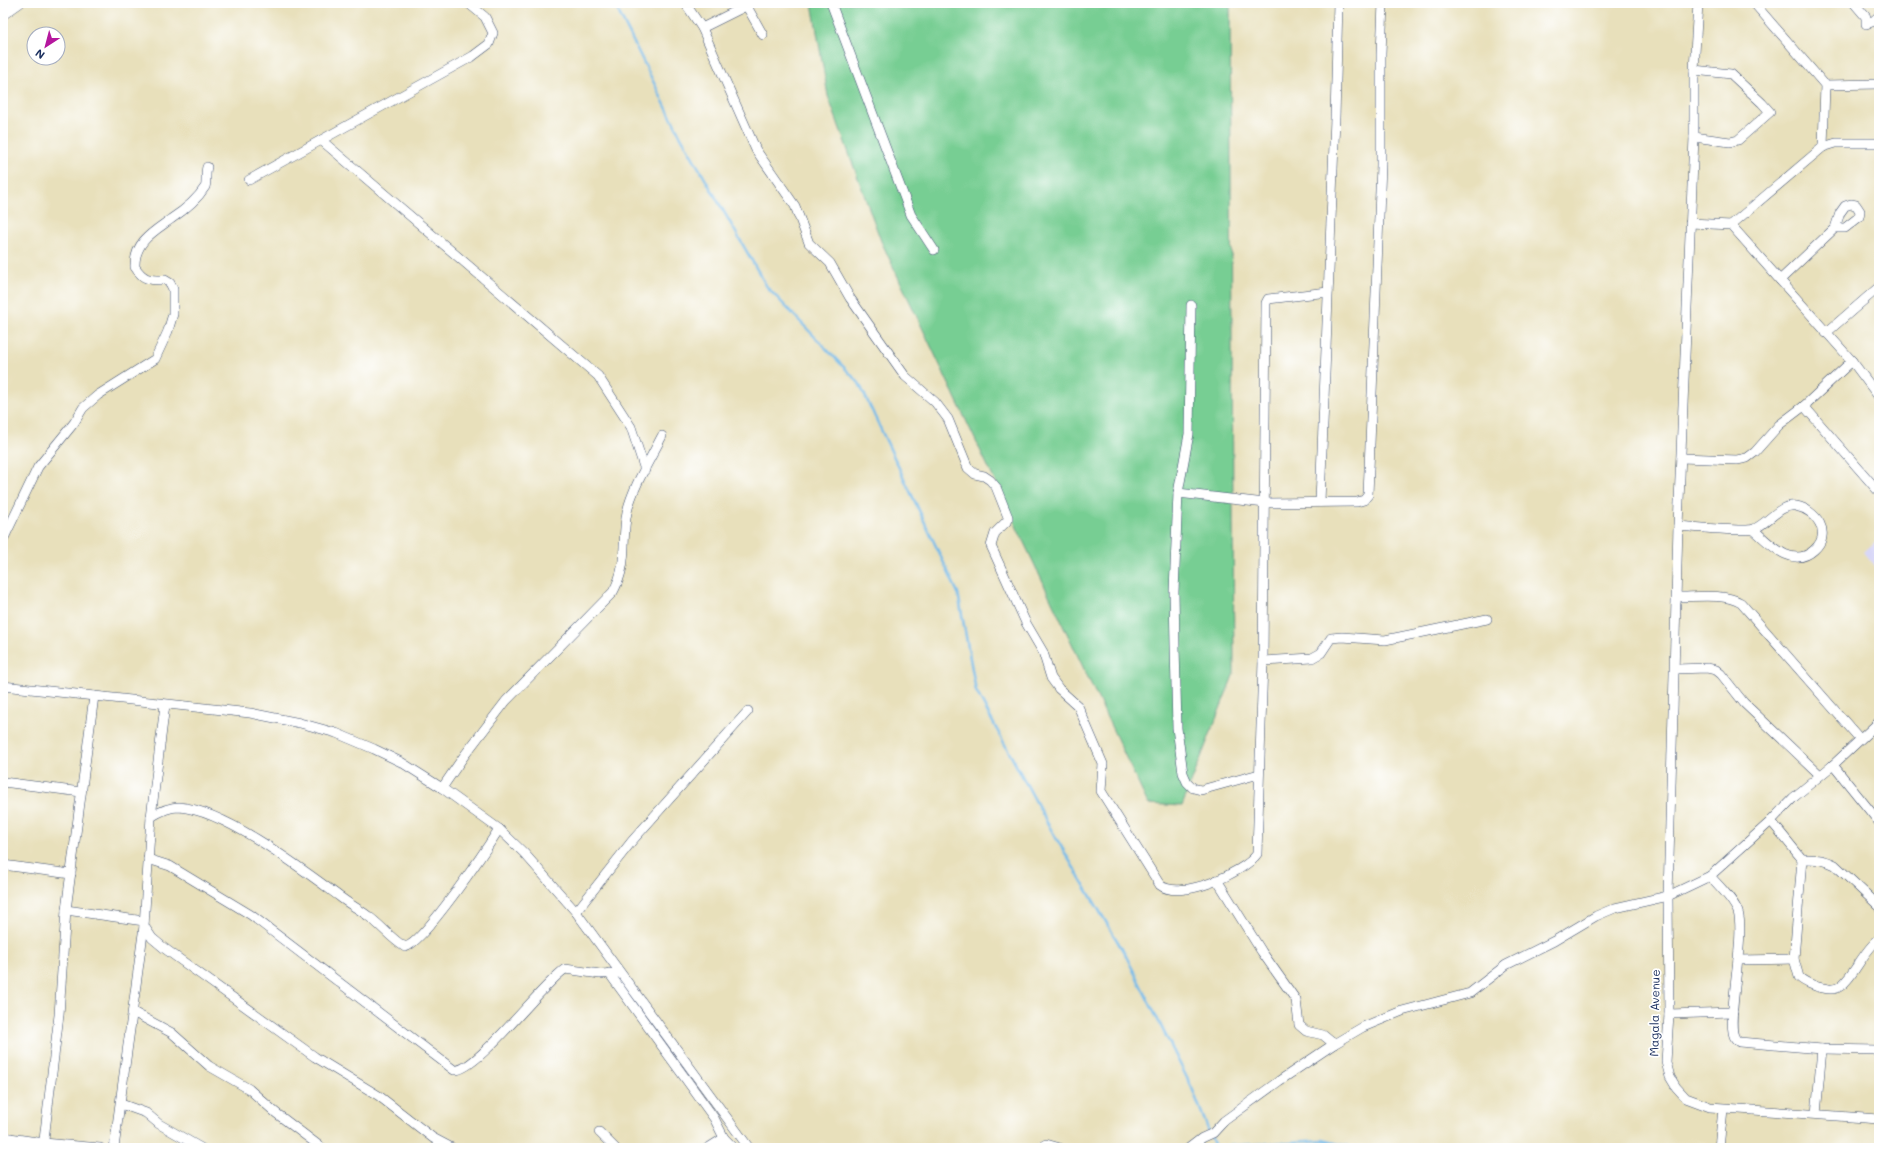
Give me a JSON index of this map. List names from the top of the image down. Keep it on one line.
{"streets":{"street":["Magala Avenue"]},"north":"bottom left"}
